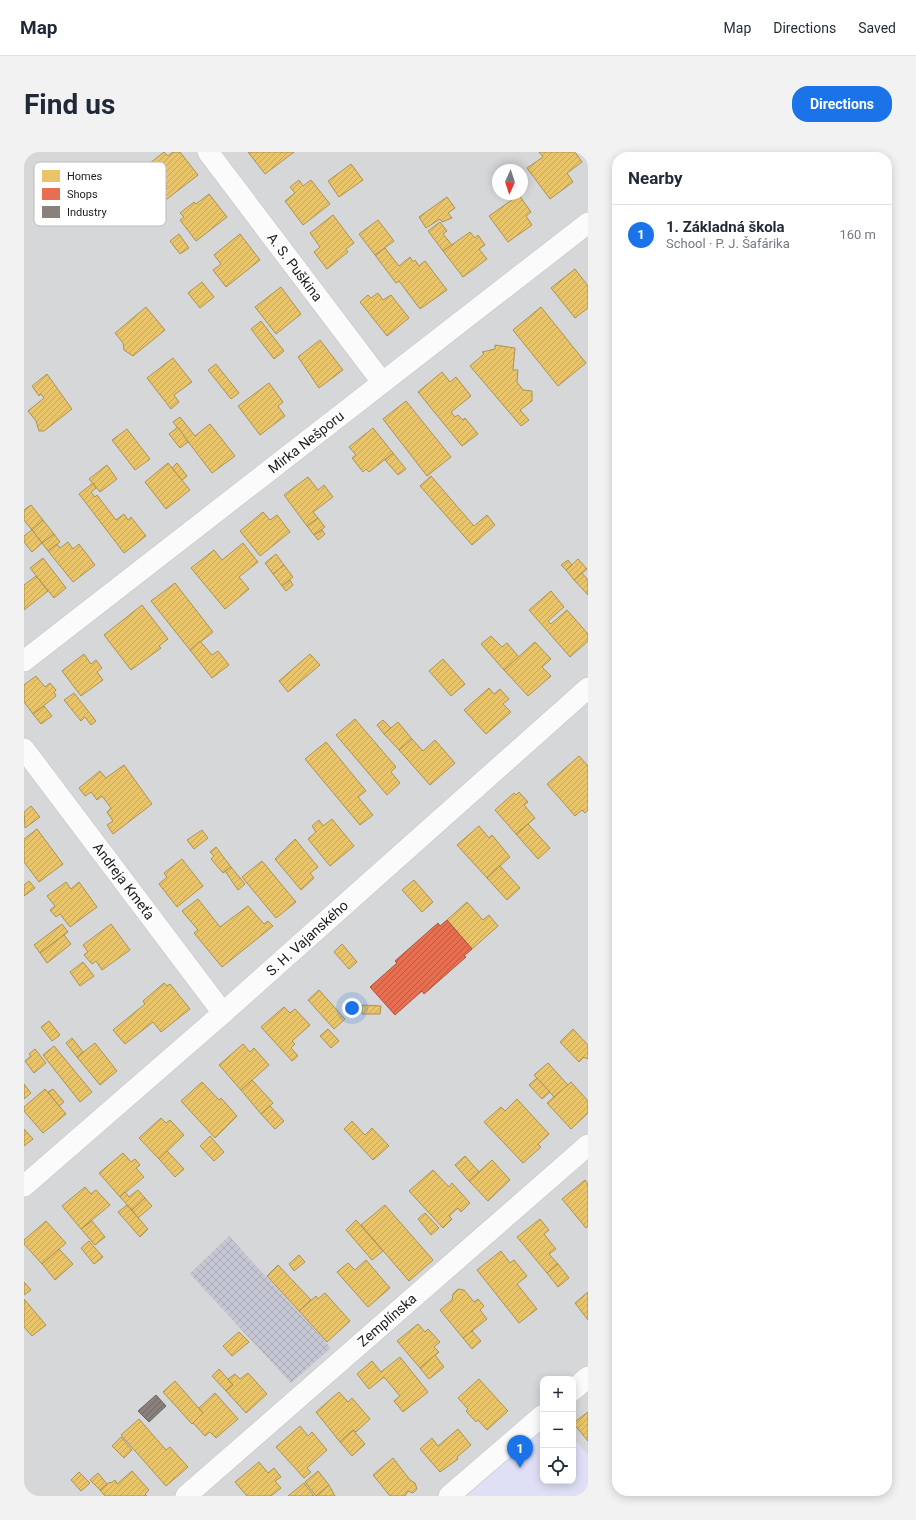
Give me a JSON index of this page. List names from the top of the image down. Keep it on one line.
{"streets":{"street":["A. S. Puškina","Mirka Nešporu","Andreja Kmeťa","S. H. Vajanského","Zemplínska"]},"crossings":[["A. S. Puškina","Mirka Nešporu"],["Andreja Kmeťa","S. H. Vajanského"]],"legend":["Homes","Shops","Industry"],"north":"bottom","page":{"header":"Map","nav":["Map","Directions","Saved"],"buttons":"Directions","title":"Find us","heading":"Nearby","list":[{"mark":"1","name":"1. Základná škola","note":"School · P. J. Šafárika","value":"160 m"}],"map_buttons":["+","−"],"pins":"1"}}
